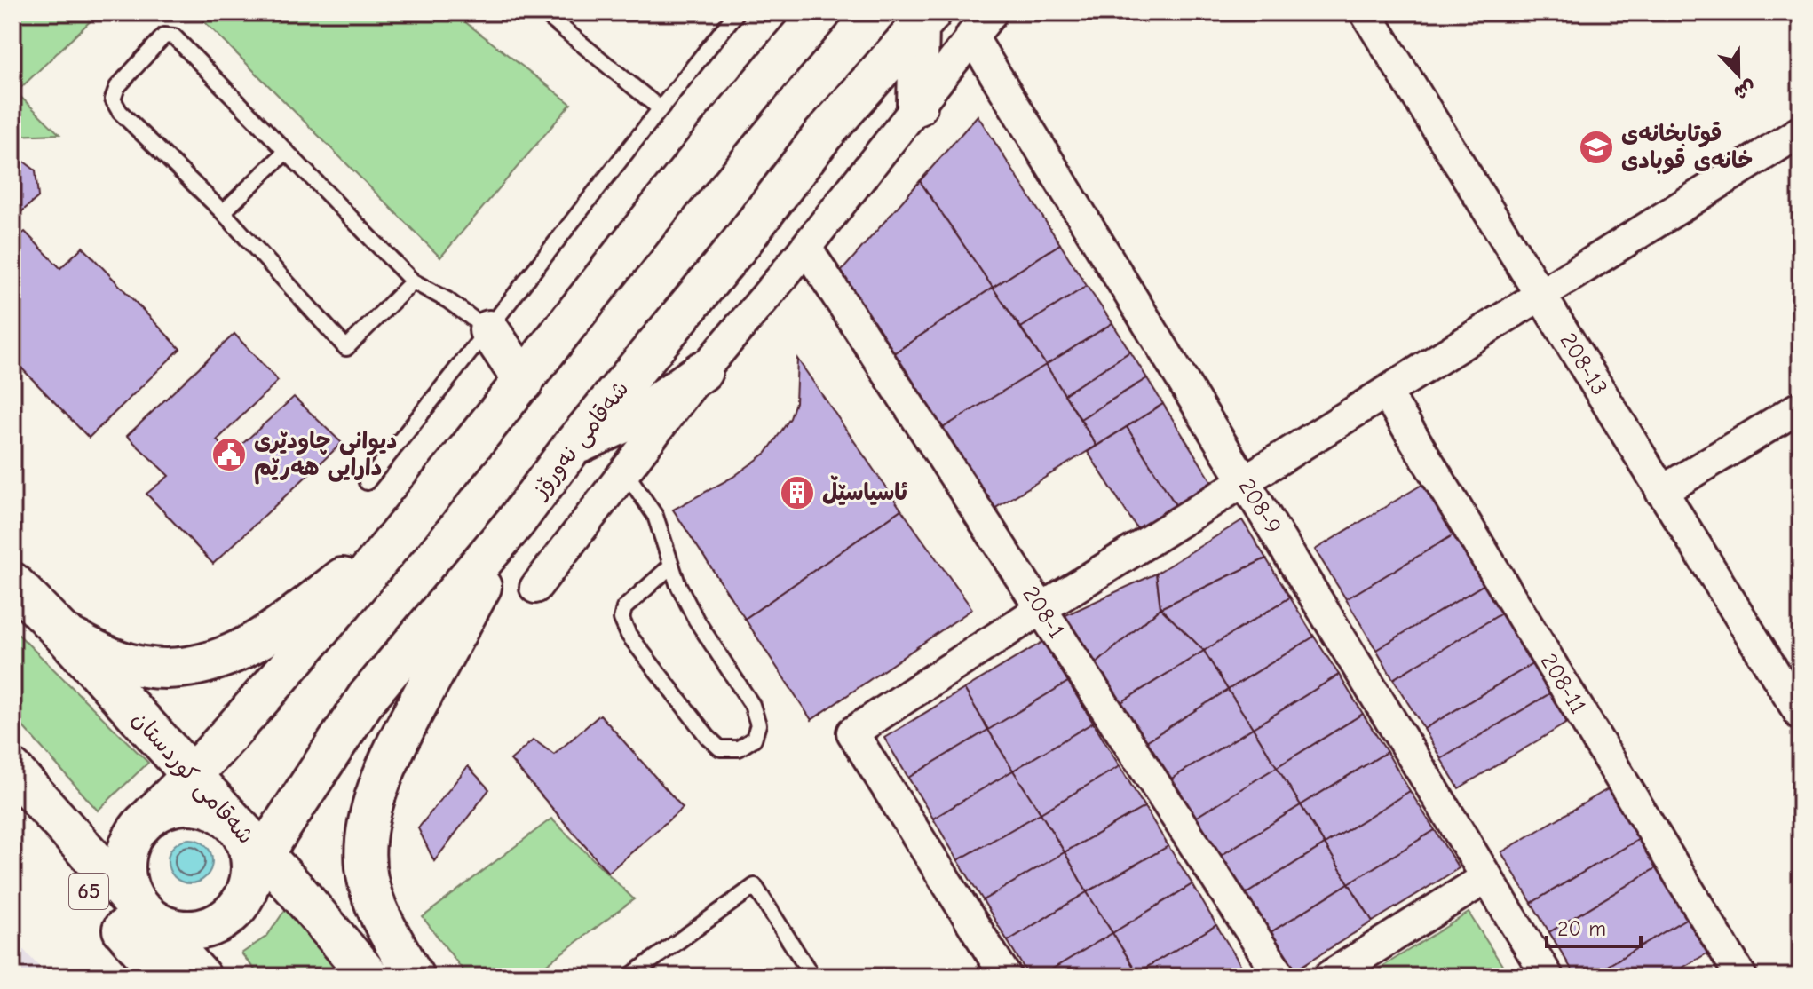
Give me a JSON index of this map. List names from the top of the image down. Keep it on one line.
{"streets":{"main road":["شەقامی نەورۆز","شەقامی کوردستان","65"],"street":["208-13","208-9","208-1","208-11"]},"crossings":[["شەقامی نەورۆز","شەقامی کوردستان"],["شەقامی نەورۆز","65"],["شەقامی کوردستان","65"]],"places":{"school or university":["قوتابخانەی خانەی قوبادی"],"public building":["دیوانی چاودێری دارایی هەرێم"],"building":["ئاسیاسێڵ"]},"scale_bar":"20 m","north":"bottom"}
